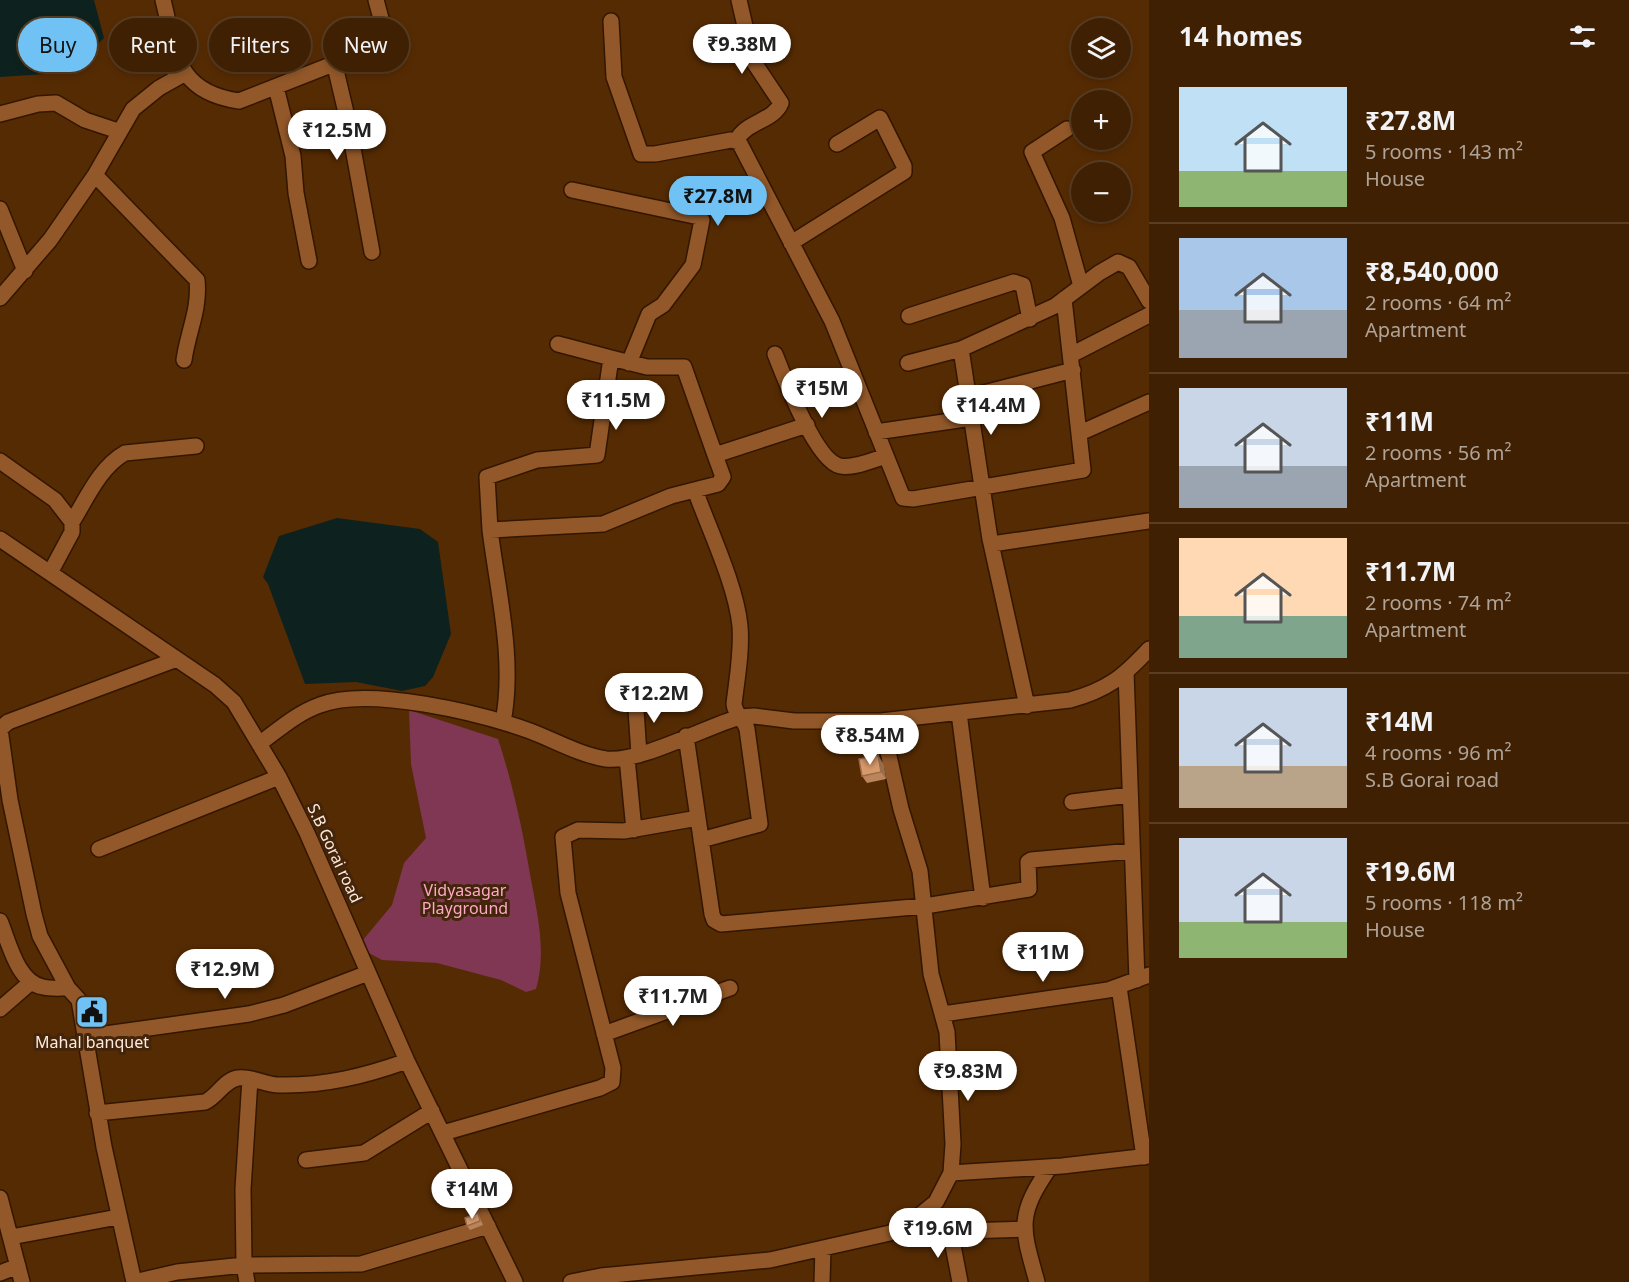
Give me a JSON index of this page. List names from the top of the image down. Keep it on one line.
{"streets":{"street":["S.B Gorai road"]},"parks":["Vidyasagar Playground"],"places":{"public building":["Mahal banquet"]},"page":{"heading":"14 homes","map_buttons":["+","−"],"chip":["Buy","Rent","Filters","New"],"price":["₹9.38M","₹12.5M","₹27.8M","₹15M","₹11.5M","₹14.4M","₹12.2M","₹8.54M","₹11M","₹12.9M","₹11.7M","₹9.83M","₹14M","₹19.6M"],"list":[{"name":"₹27.8M","note":"5 rooms · 143 m² · House"},{"name":"₹8,540,000","note":"2 rooms · 64 m² · Apartment"},{"name":"₹11M","note":"2 rooms · 56 m² · Apartment"},{"name":"₹11.7M","note":"2 rooms · 74 m² · Apartment"},{"name":"₹14M","note":"4 rooms · 96 m² · S.B Gorai road"},{"name":"₹19.6M","note":"5 rooms · 118 m² · House"}]}}
